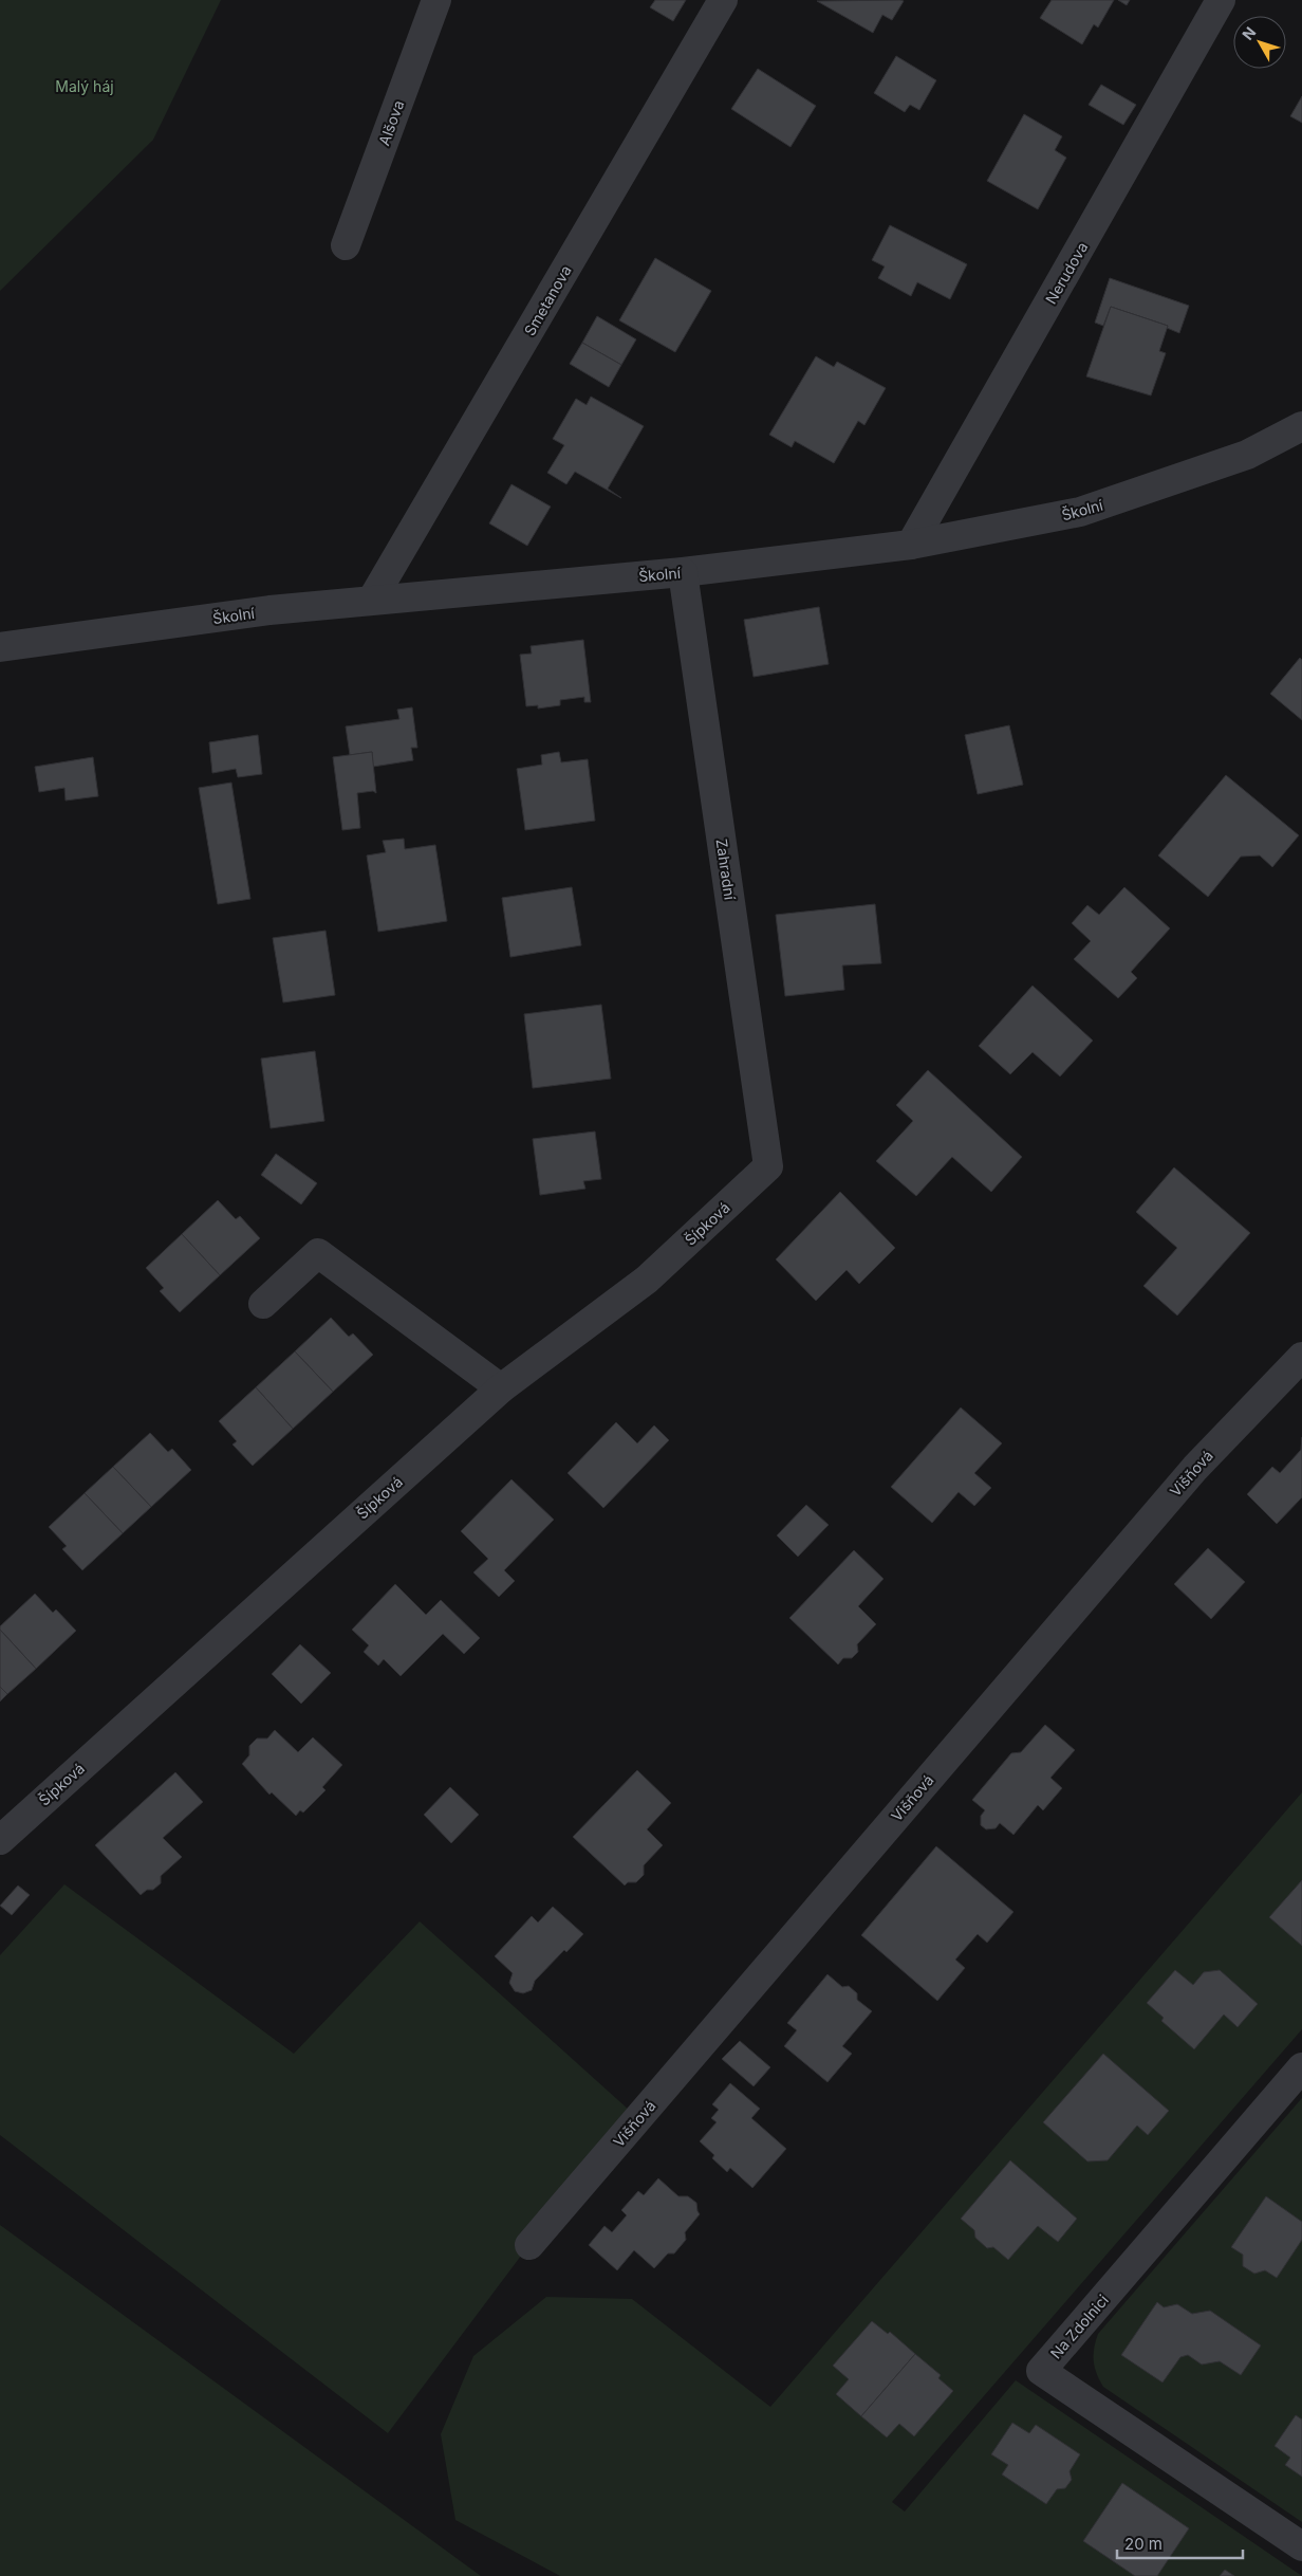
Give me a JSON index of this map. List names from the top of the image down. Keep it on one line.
{"streets":{"street":["Alšova","Nerudova","Smetanova","Školní","Zahradní","Šípková","Višňová","Na Zdolnici"]},"crossings":[["Nerudova","Školní"],["Smetanova","Školní"],["Školní","Zahradní"],["Zahradní","Šípková"]],"parks":["Malý háj"],"scale_bar":"20 m","north":"top left"}
